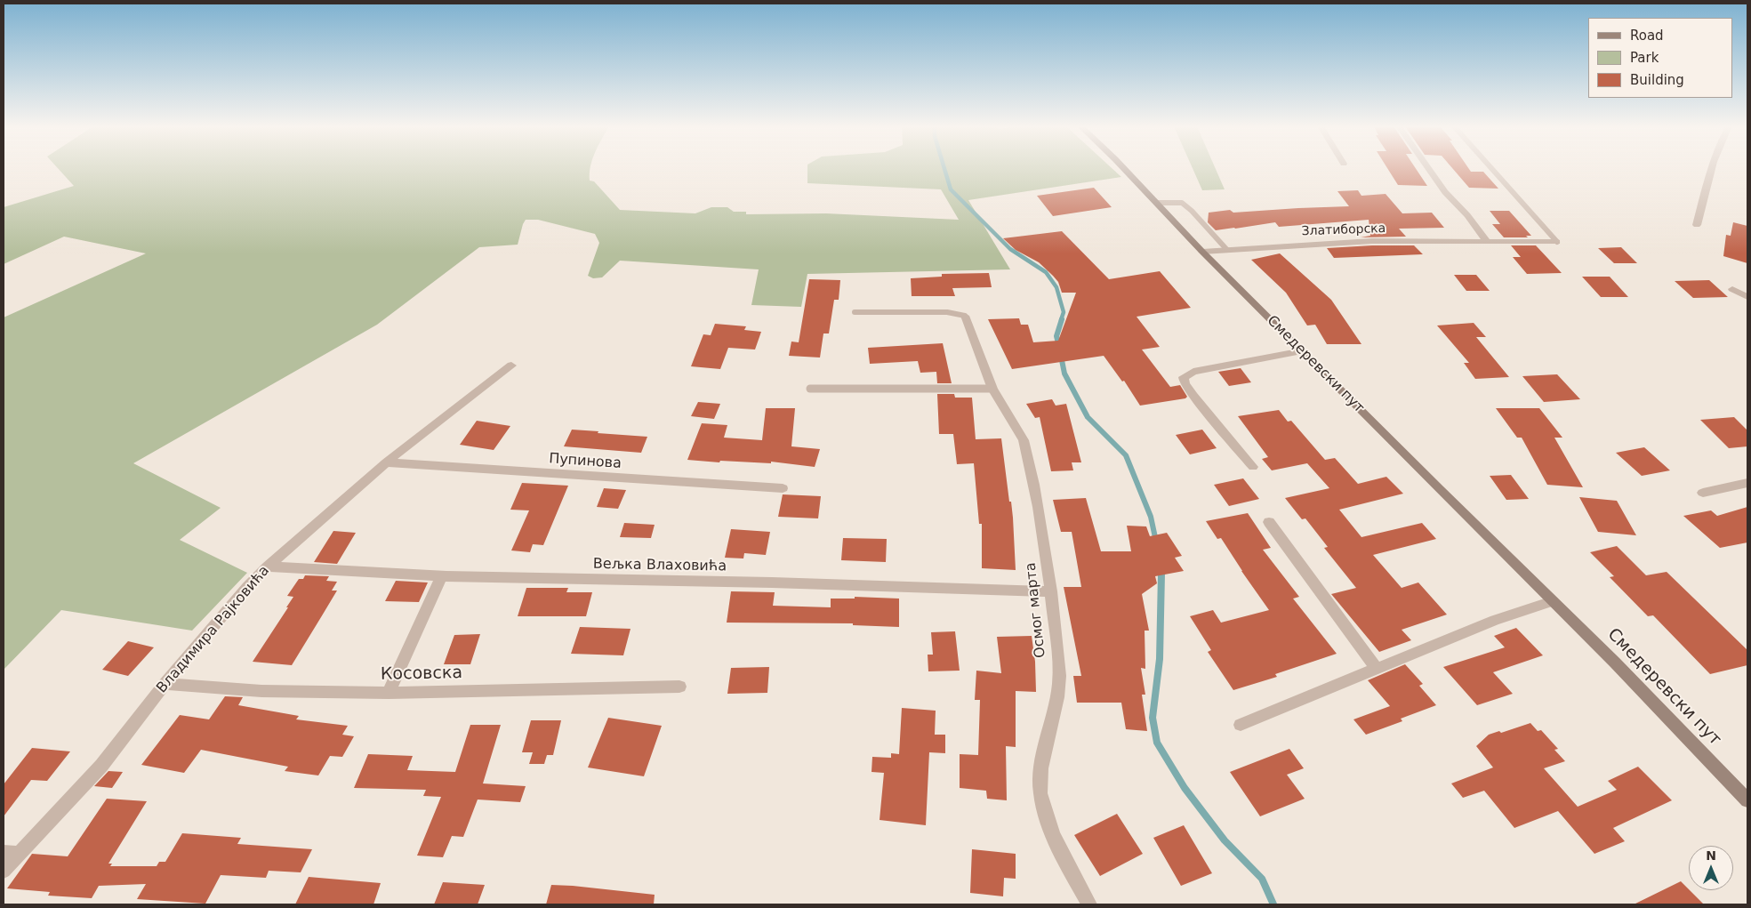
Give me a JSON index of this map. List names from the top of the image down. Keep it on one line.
{"streets":{"main road":["Смедеревски пут"],"street":["Златиборска","Пупинова","Вељка Влаховића","Осмог марта","Владимира Рајковића","Косовска"]},"crossings":[["Златиборска","Смедеревски пут"],["Пупинова","Владимира Рајковића"],["Вељка Влаховића","Осмог марта"],["Вељка Влаховића","Владимира Рајковића"],["Владимира Рајковића","Косовска"]],"legend":["Road","Park","Building"],"north":"top"}
